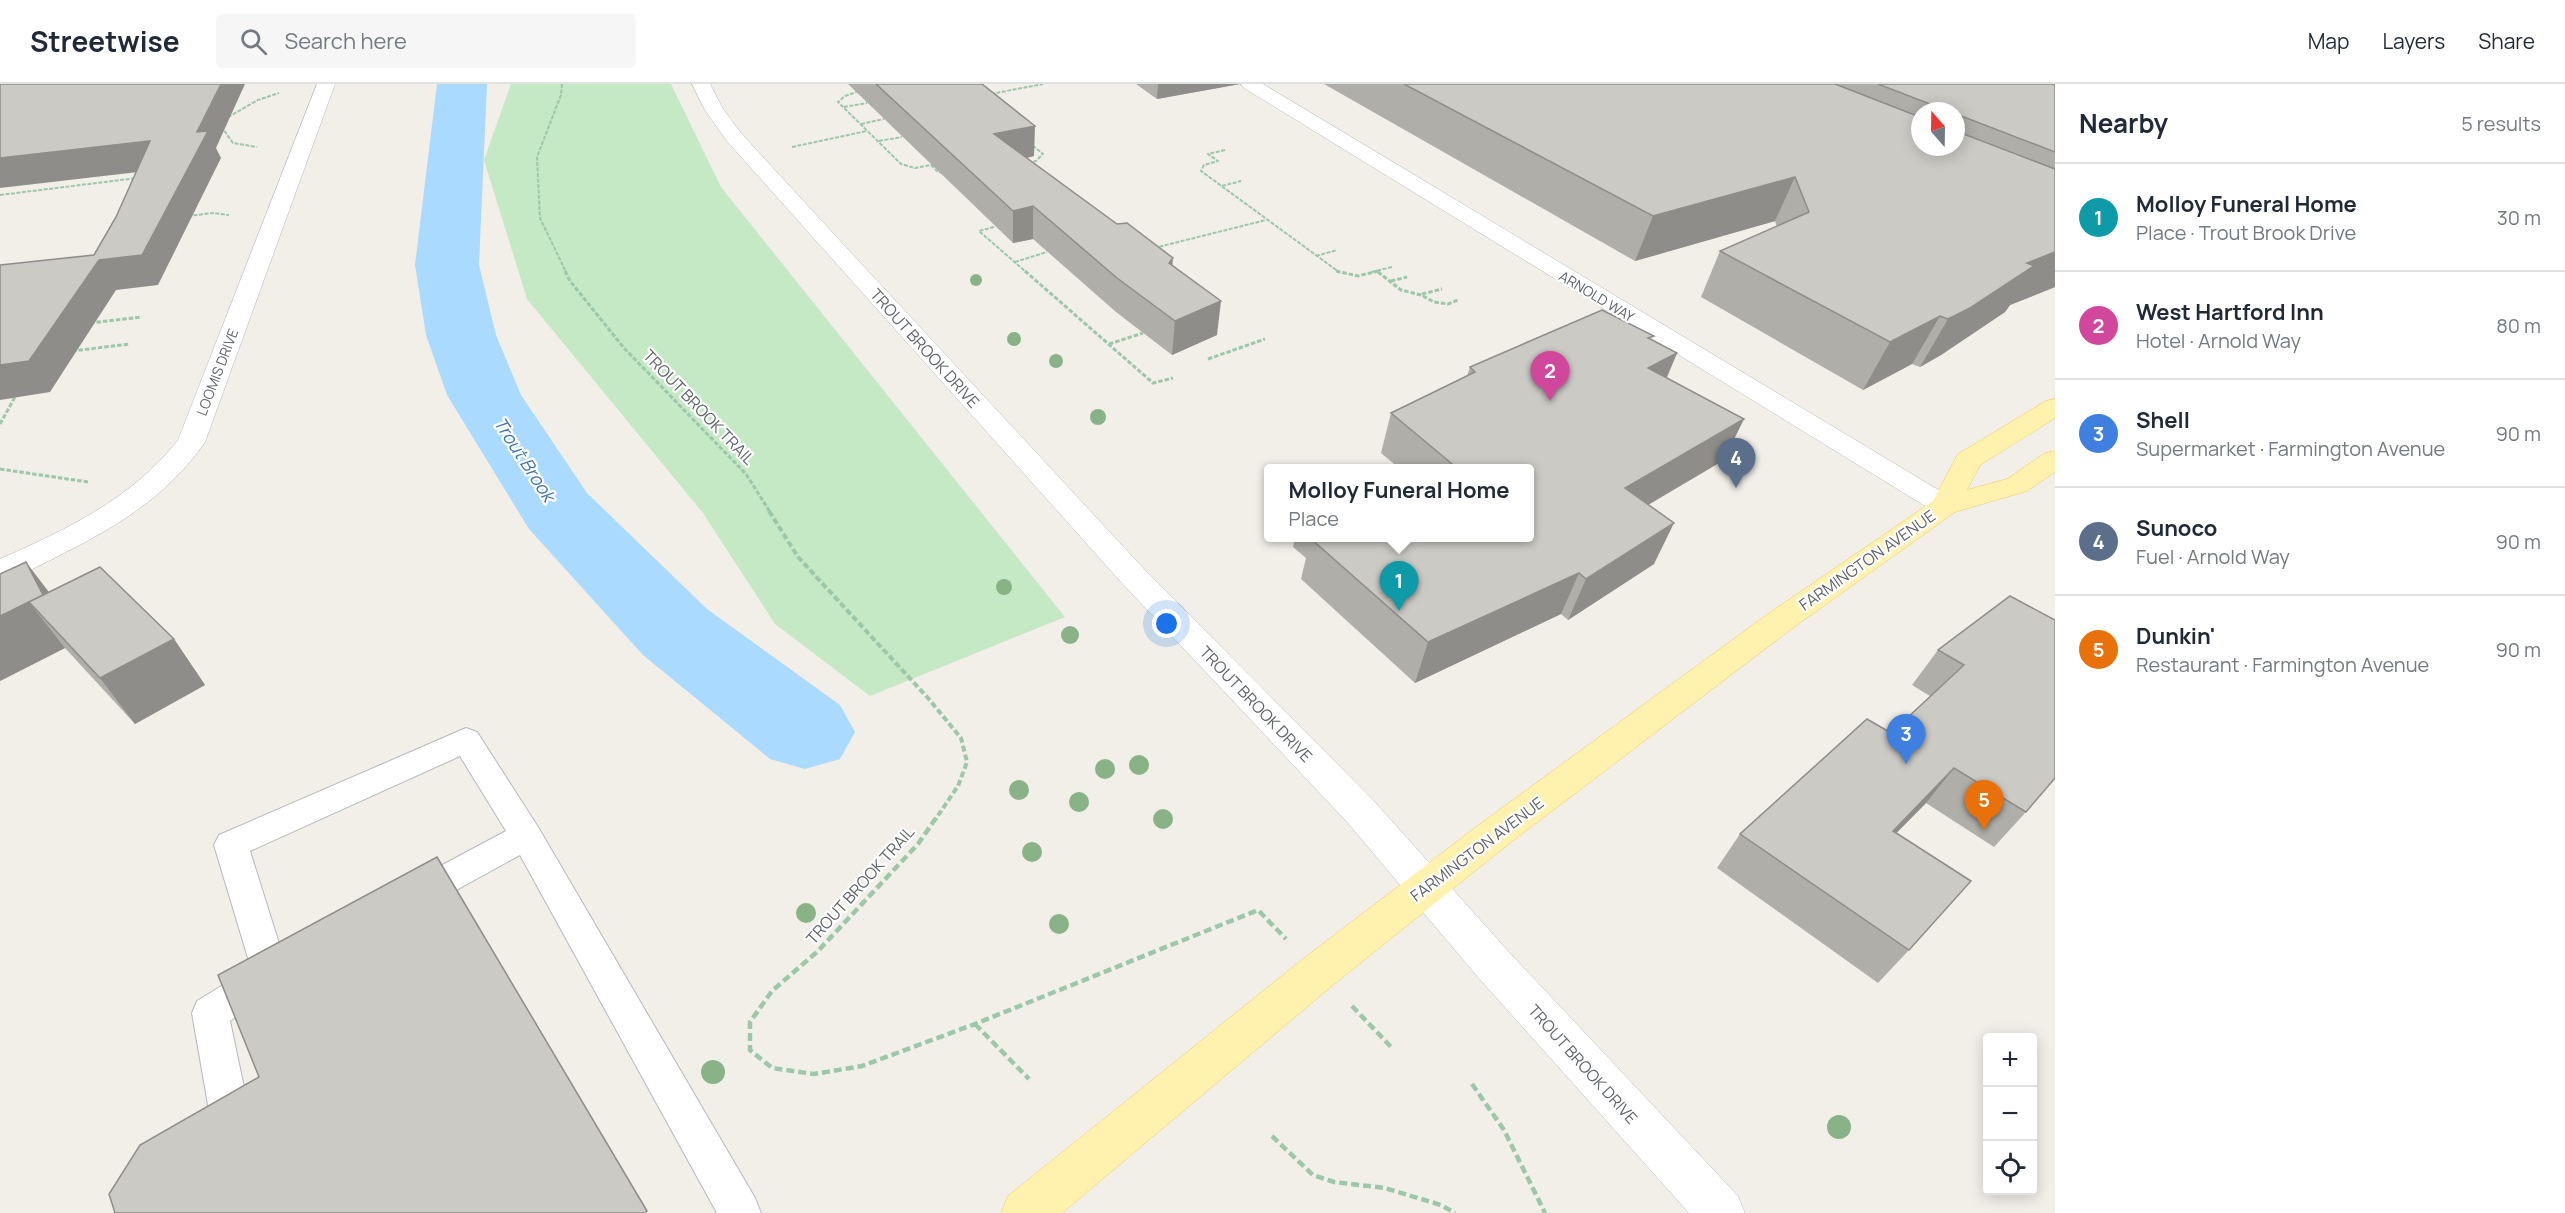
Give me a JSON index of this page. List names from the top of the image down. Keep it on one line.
{"streets":{"main road":["FARMINGTON AVENUE"],"street":["ARNOLD WAY","TROUT BROOK DRIVE","LOOMIS DRIVE"],"path":["TROUT BROOK TRAIL"]},"crossings":[["ARNOLD WAY","FARMINGTON AVENUE"],["TROUT BROOK DRIVE","FARMINGTON AVENUE"]],"water":["Trout Brook"],"north":"top","page":{"header":"Streetwise","search":"Search here","nav":["Map","Layers","Share"],"heading":["Nearby","5 results"],"list":[{"mark":"1","name":"Molloy Funeral Home","note":"Place · Trout Brook Drive","value":"30 m"},{"mark":"2","name":"West Hartford Inn","note":"Hotel · Arnold Way","value":"80 m"},{"mark":"3","name":"Shell","note":"Supermarket · Farmington Avenue","value":"90 m"},{"mark":"4","name":"Sunoco","note":"Fuel · Arnold Way","value":"90 m"},{"mark":"5","name":"Dunkin'","note":"Restaurant · Farmington Avenue","value":"90 m"}],"pins":["2","4","1","3","5"],"popup":["Molloy Funeral Home","Place"],"map_buttons":["+","−"]}}
